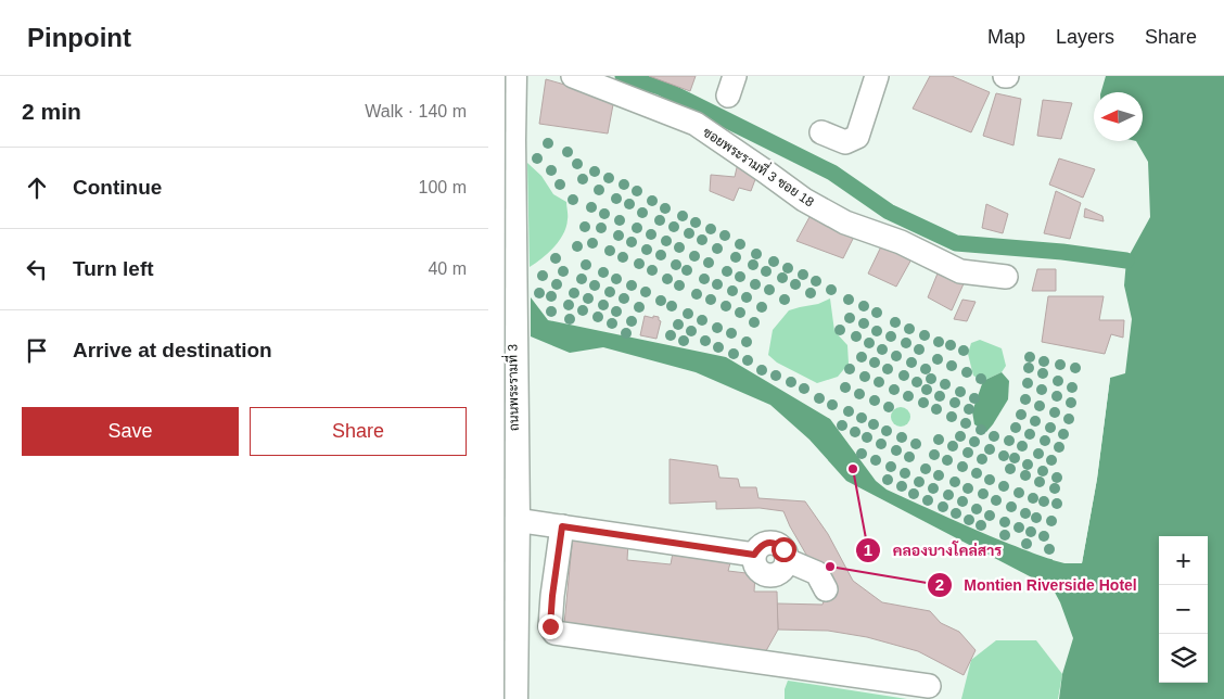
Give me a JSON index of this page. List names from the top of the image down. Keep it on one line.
{"streets":{"main road":["ถนนพระรามที่ 3"],"street":["ซอยพระรามที่ 3 ซอย 18"]},"places":["คลองบางโคล่สาร","Montien Riverside Hotel"],"north":"left","page":{"header":"Pinpoint","nav":["Map","Layers","Share"],"heading":["2 min","Walk · 140 m"],"list":[["Continue","100 m"],["Turn left","40 m"],"Arrive at destination"],"buttons":["Save","Share"],"map_buttons":["+","−"]}}
